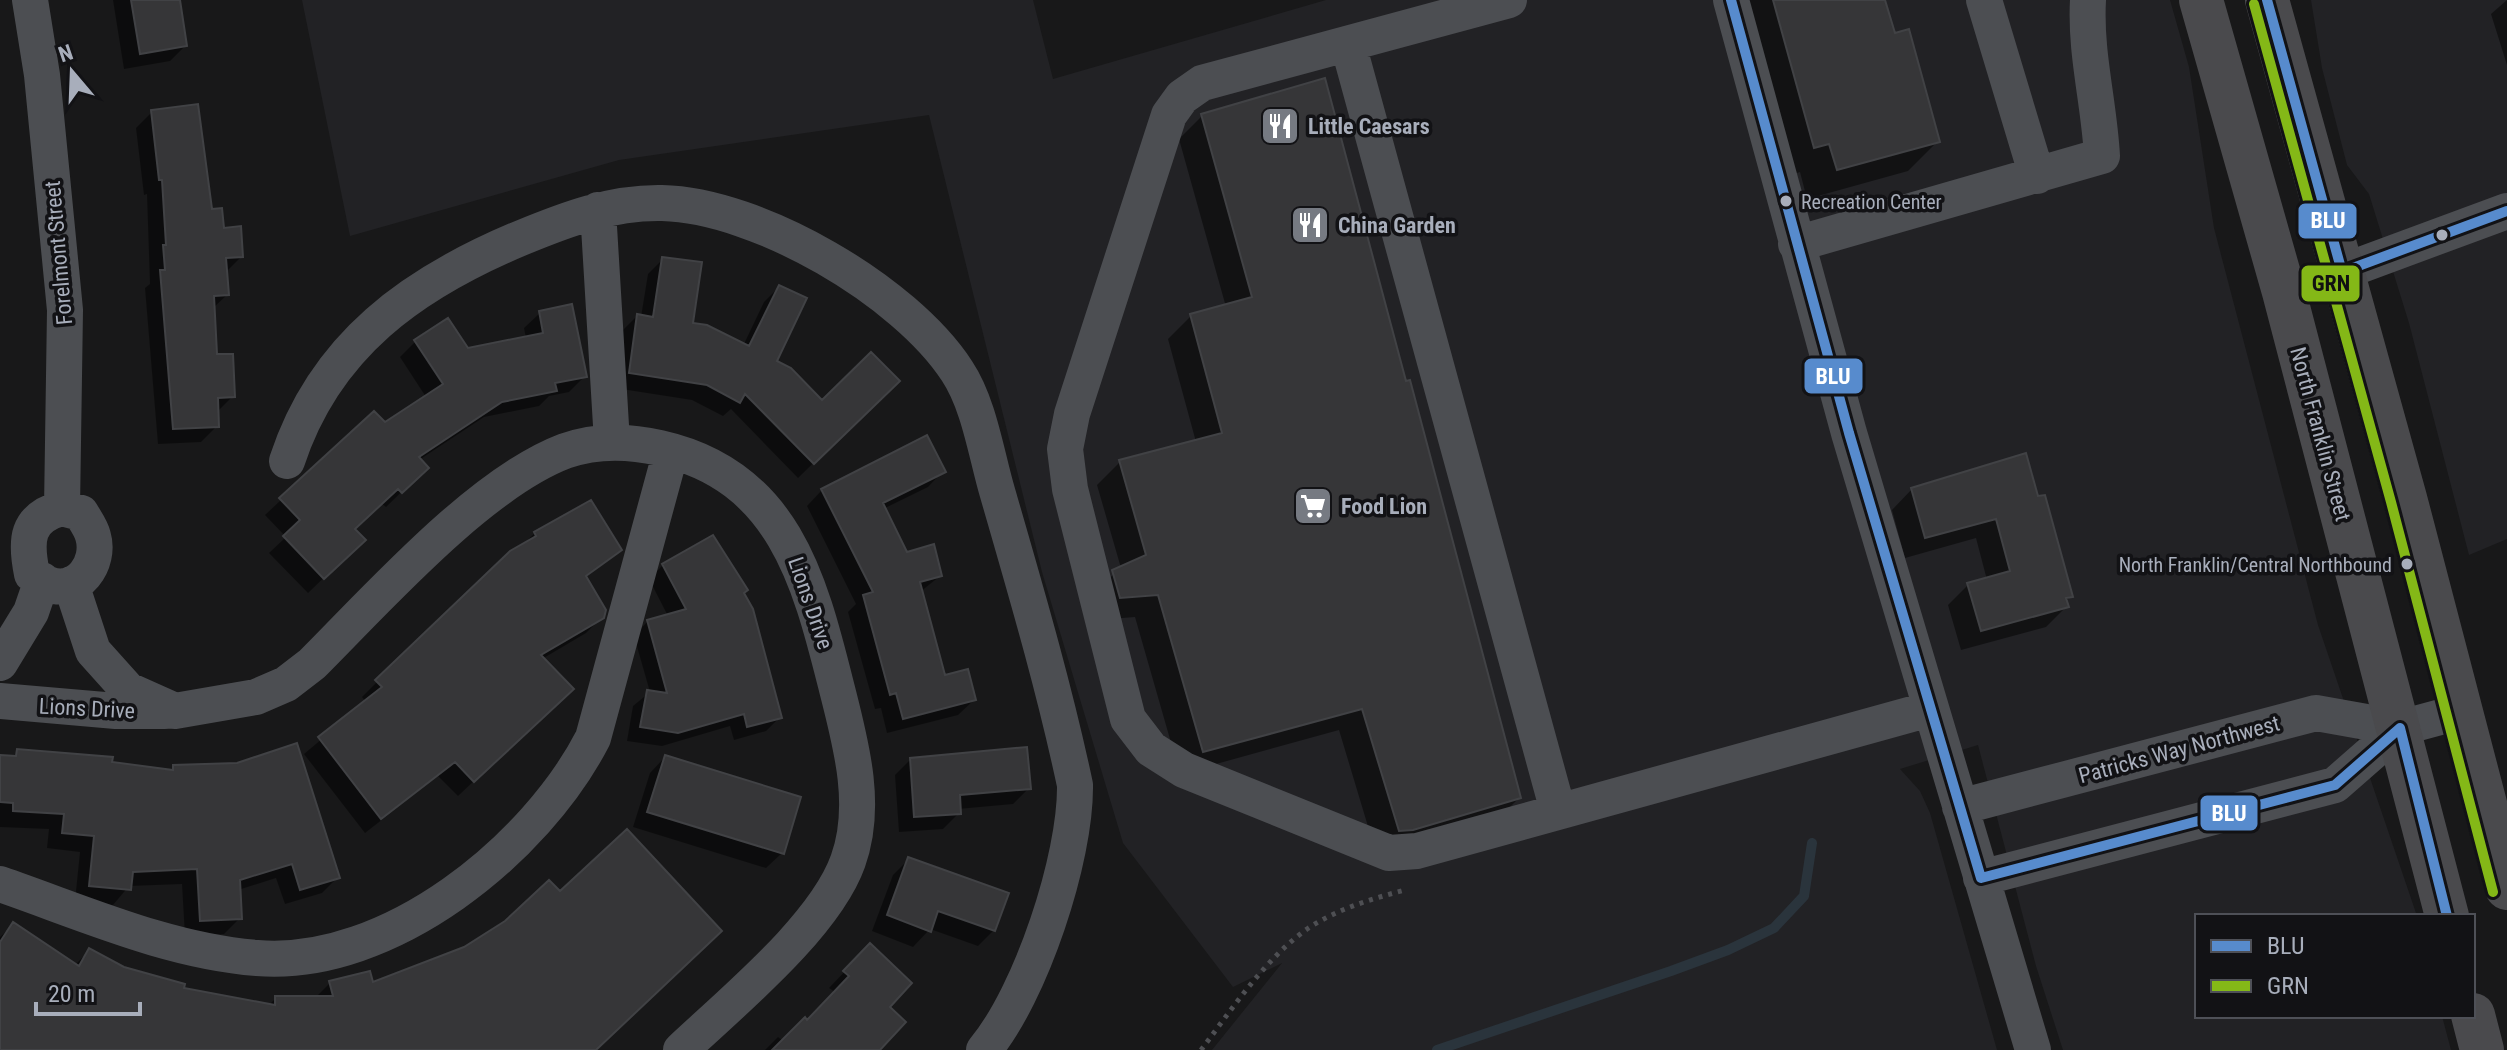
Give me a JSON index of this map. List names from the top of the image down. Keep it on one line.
{"streets":{"main road":["North Franklin Street"],"street":["Forelmont Street","Lions Drive","Patricks Way Northwest"]},"crossings":[["Forelmont Street","Lions Drive"],["North Franklin Street","Patricks Way Northwest"]],"places":{"restaurant":["Little Caesars","China Garden"],"other":["Recreation Center","North Franklin/Central Northbound"],"supermarket":["Food Lion"]},"lines":["transit line BLU","transit line GRN"],"legend":["BLU","GRN"],"scale_bar":"20 m","north":"top"}
